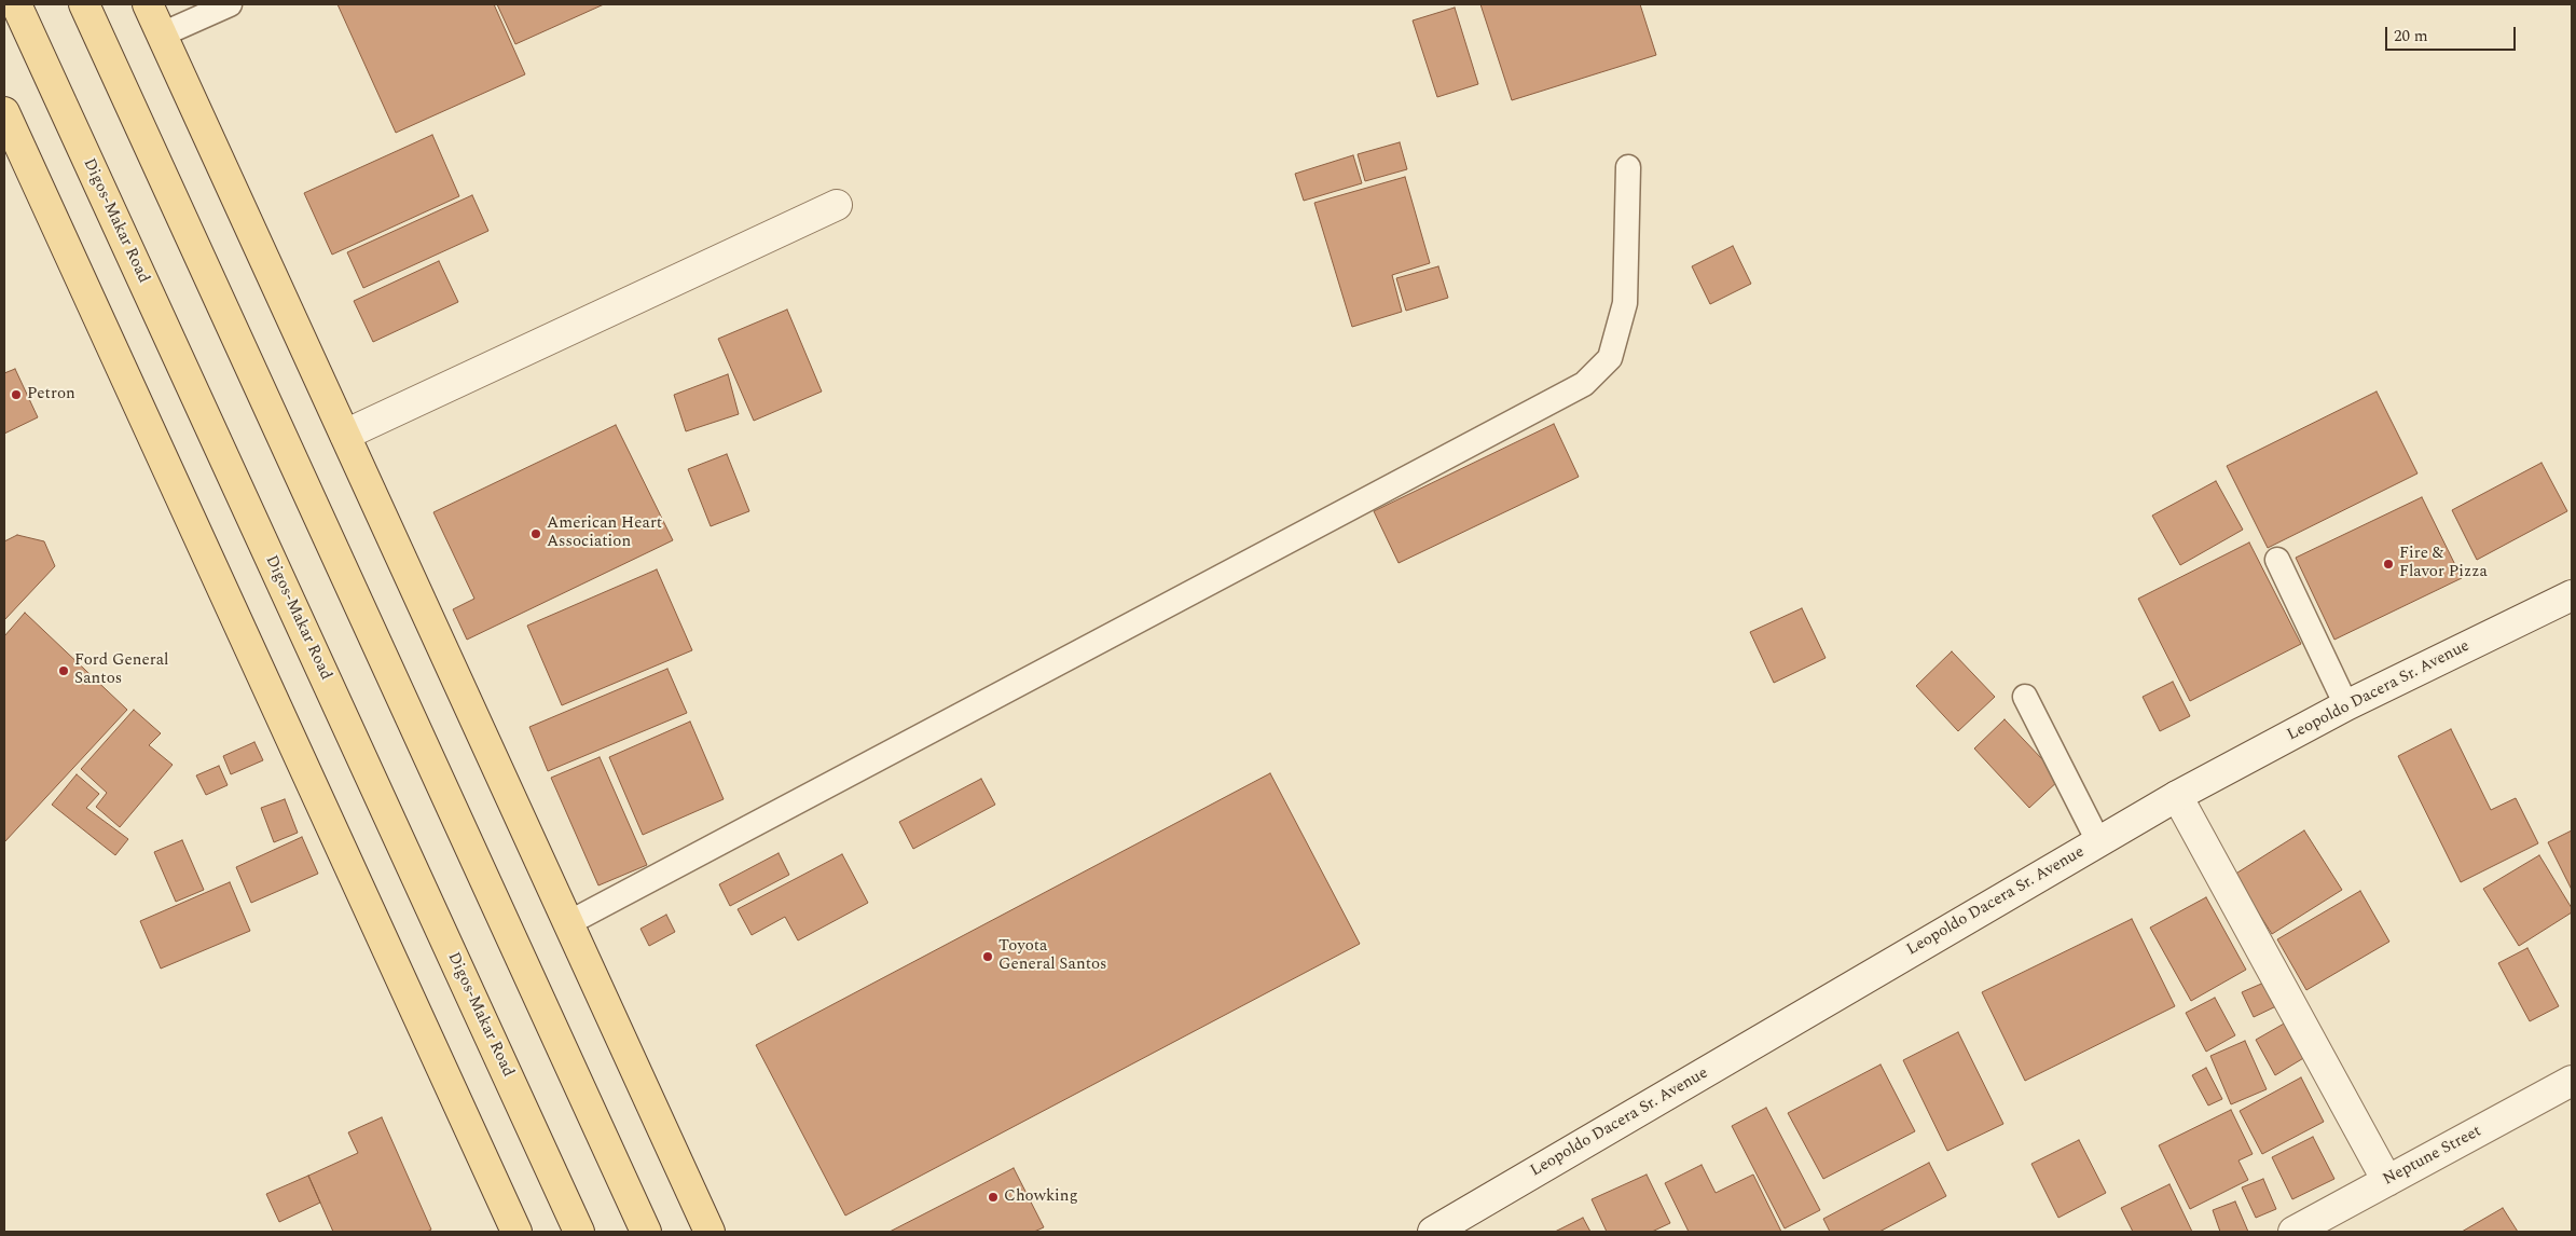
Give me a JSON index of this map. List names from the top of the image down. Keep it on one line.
{"streets":{"main road":["Digos-Makar Road","Leopoldo Dacera Sr. Avenue","Neptune Street"]},"places":["Petron","American Heart Association","Fire & Flavor Pizza","Ford General Santos","Toyota General Santos","Chowking"],"scale_bar":"20 m"}
